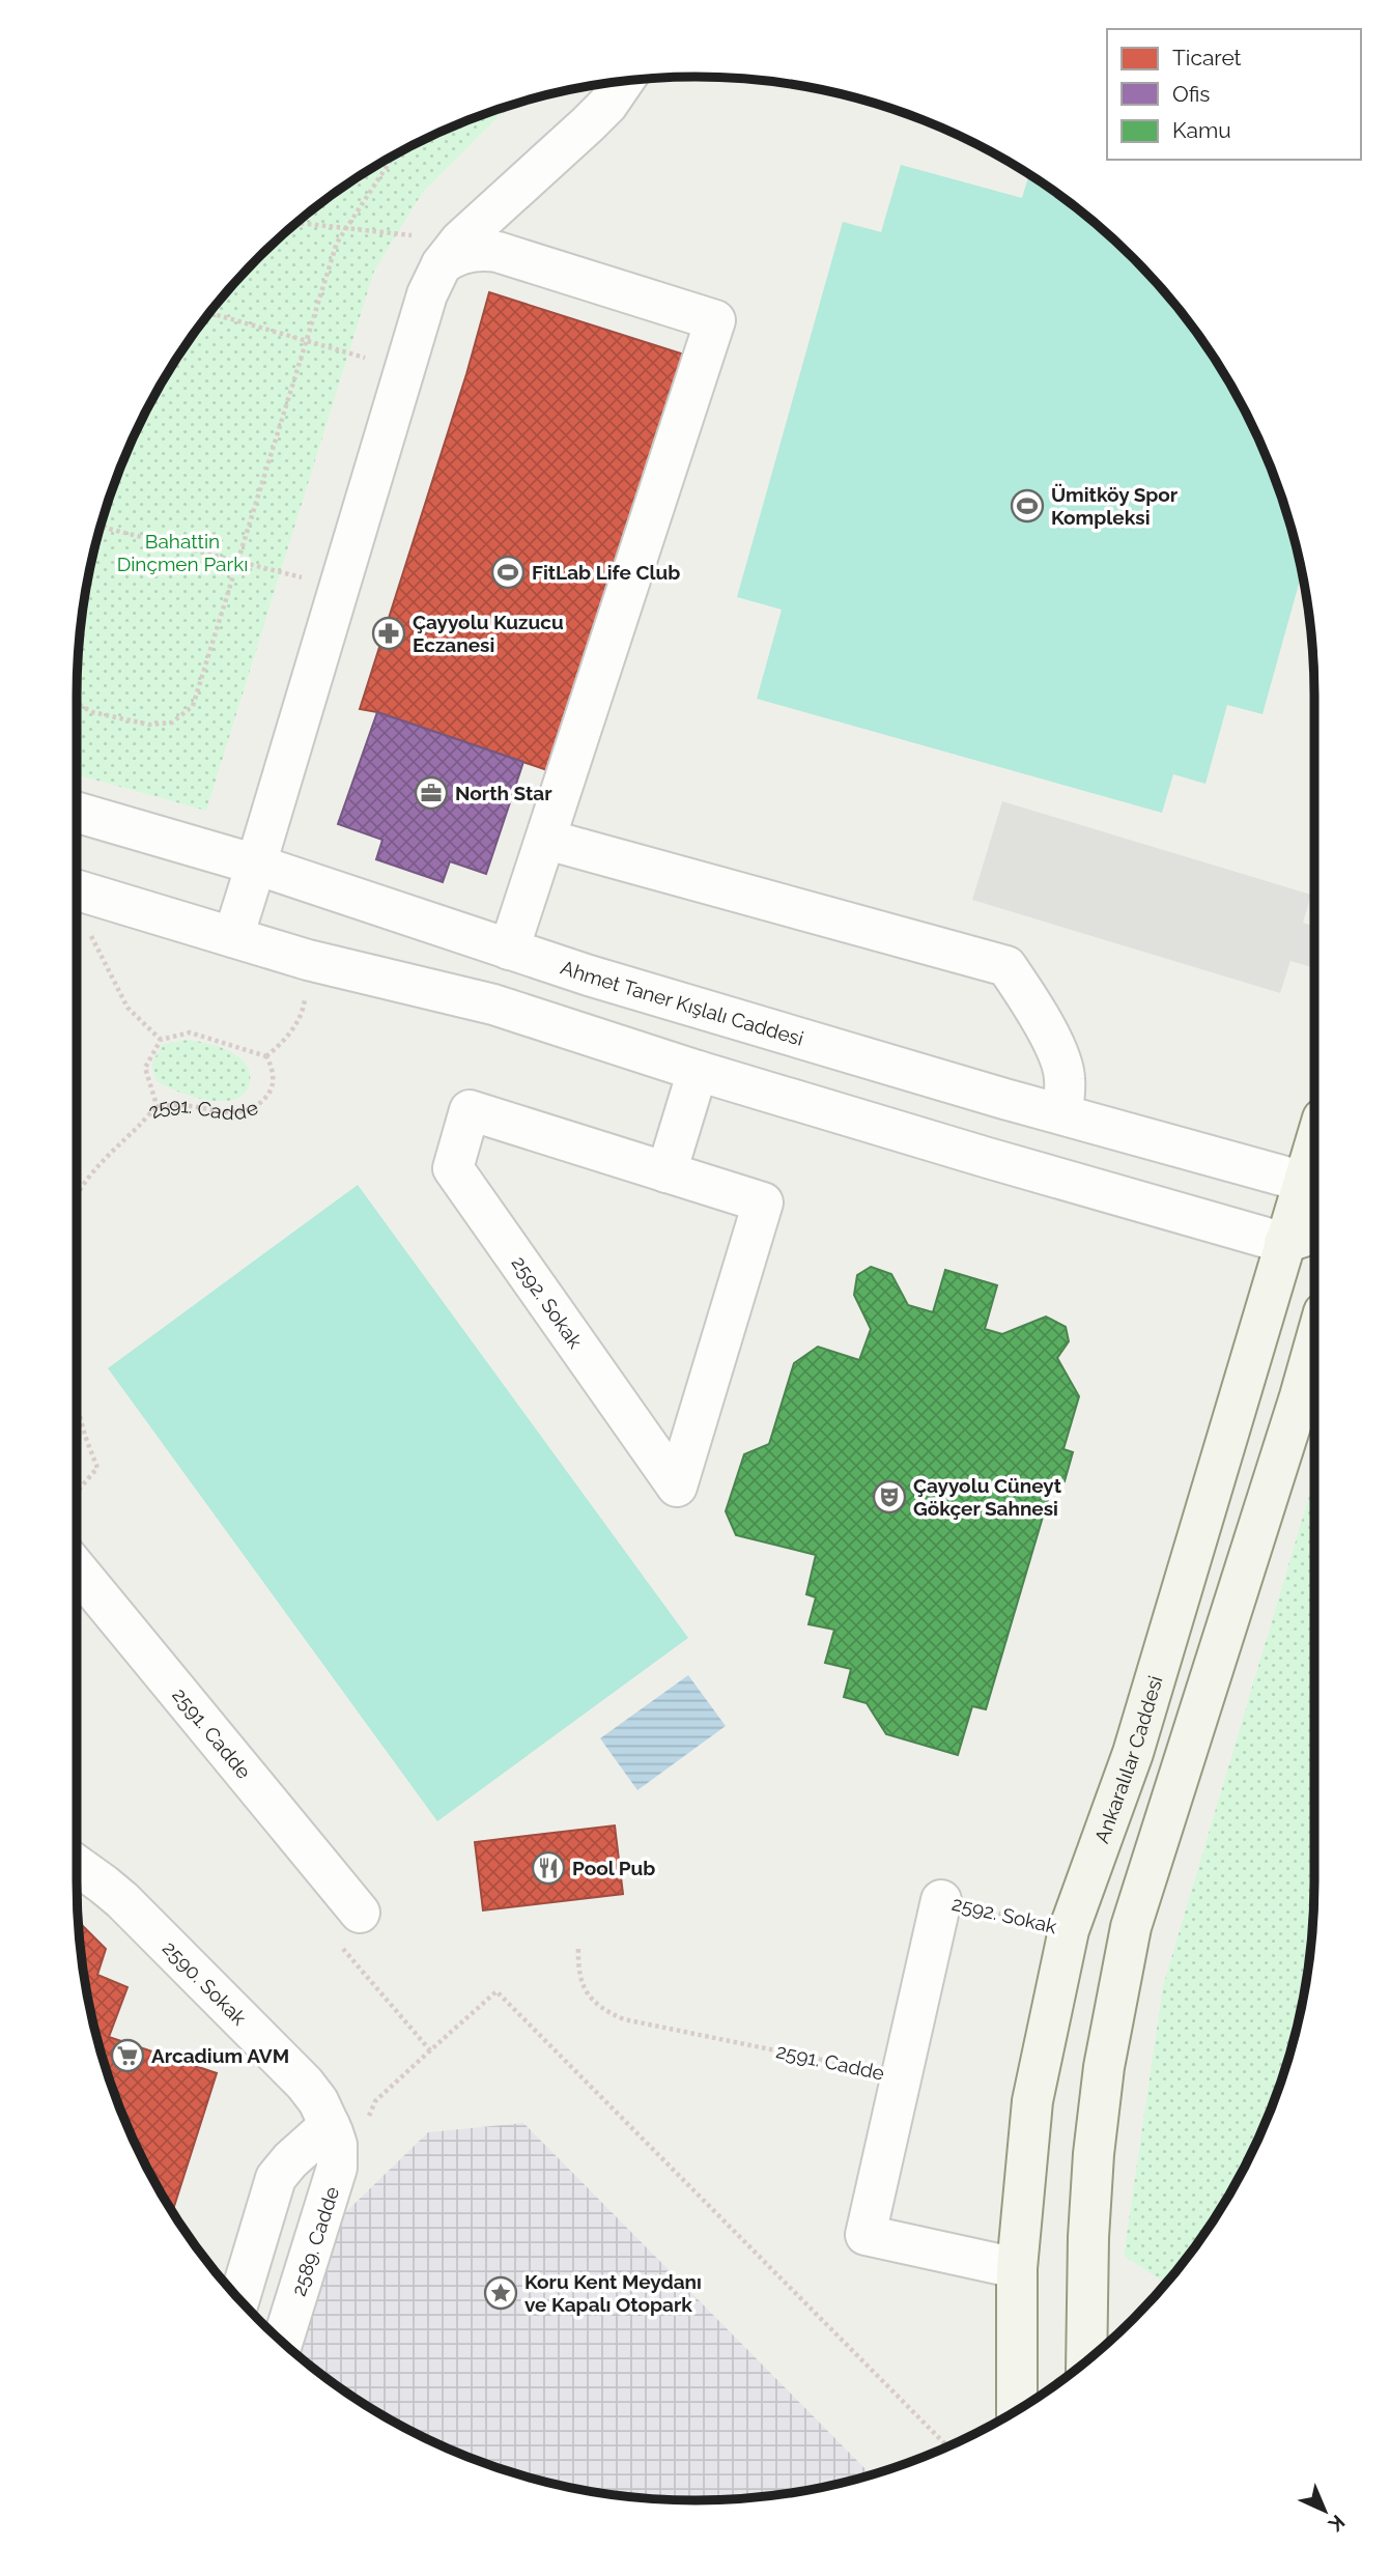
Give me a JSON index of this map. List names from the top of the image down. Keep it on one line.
{"streets":{"main road":["Ankaralılar Caddesi"],"street":["Ahmet Taner Kışlalı Caddesi","2591. Cadde","2592. Sokak","2590. Sokak","2589. Cadde"]},"crossings":[["Ahmet Taner Kışlalı Caddesi","Ankaralılar Caddesi"],["2591. Cadde","Ankaralılar Caddesi"],["2592. Sokak","Ankaralılar Caddesi"],["2590. Sokak","2589. Cadde"]],"parks":["Bahattin Dinçmen Parkı"],"places":{"sports":["Ümitköy Spor Kompleksi","FitLab Life Club"],"pharmacy":["Çayyolu Kuzucu Eczanesi"],"office":["North Star"],"theatre":["Çayyolu Cüneyt Gökçer Sahnesi"],"restaurant":["Pool Pub"],"supermarket":["Arcadium AVM"],"place":["Koru Kent Meydanı ve Kapalı Otopark"]},"legend":["Ticaret","Ofis","Kamu"],"north":"bottom right"}
